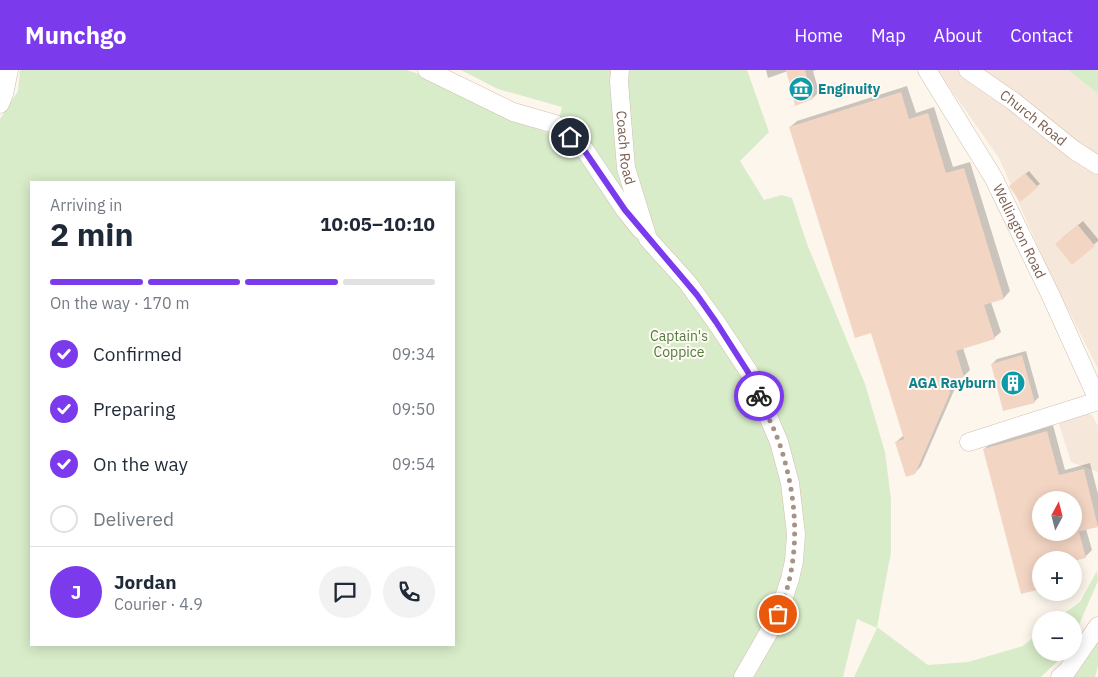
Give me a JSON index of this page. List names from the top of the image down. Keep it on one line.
{"streets":{"street":["Church Road","Coach Road","Wellington Road"]},"parks":["Captain's Coppice"],"places":{"museum":["Enginuity"],"building":["AGA Rayburn"]},"north":"top","page":{"header":"Munchgo","nav":["Home","Map","About","Contact"],"heading":["2 min","Arriving in","10:05–10:10"],"panel":["Jordan","Courier · 4.9"],"bar":"On the way · 170 m","list":[["Confirmed","09:34"],["Preparing","09:50"],["On the way","09:54"],"Delivered"],"map_buttons":["+","−"],"round":"J"}}
